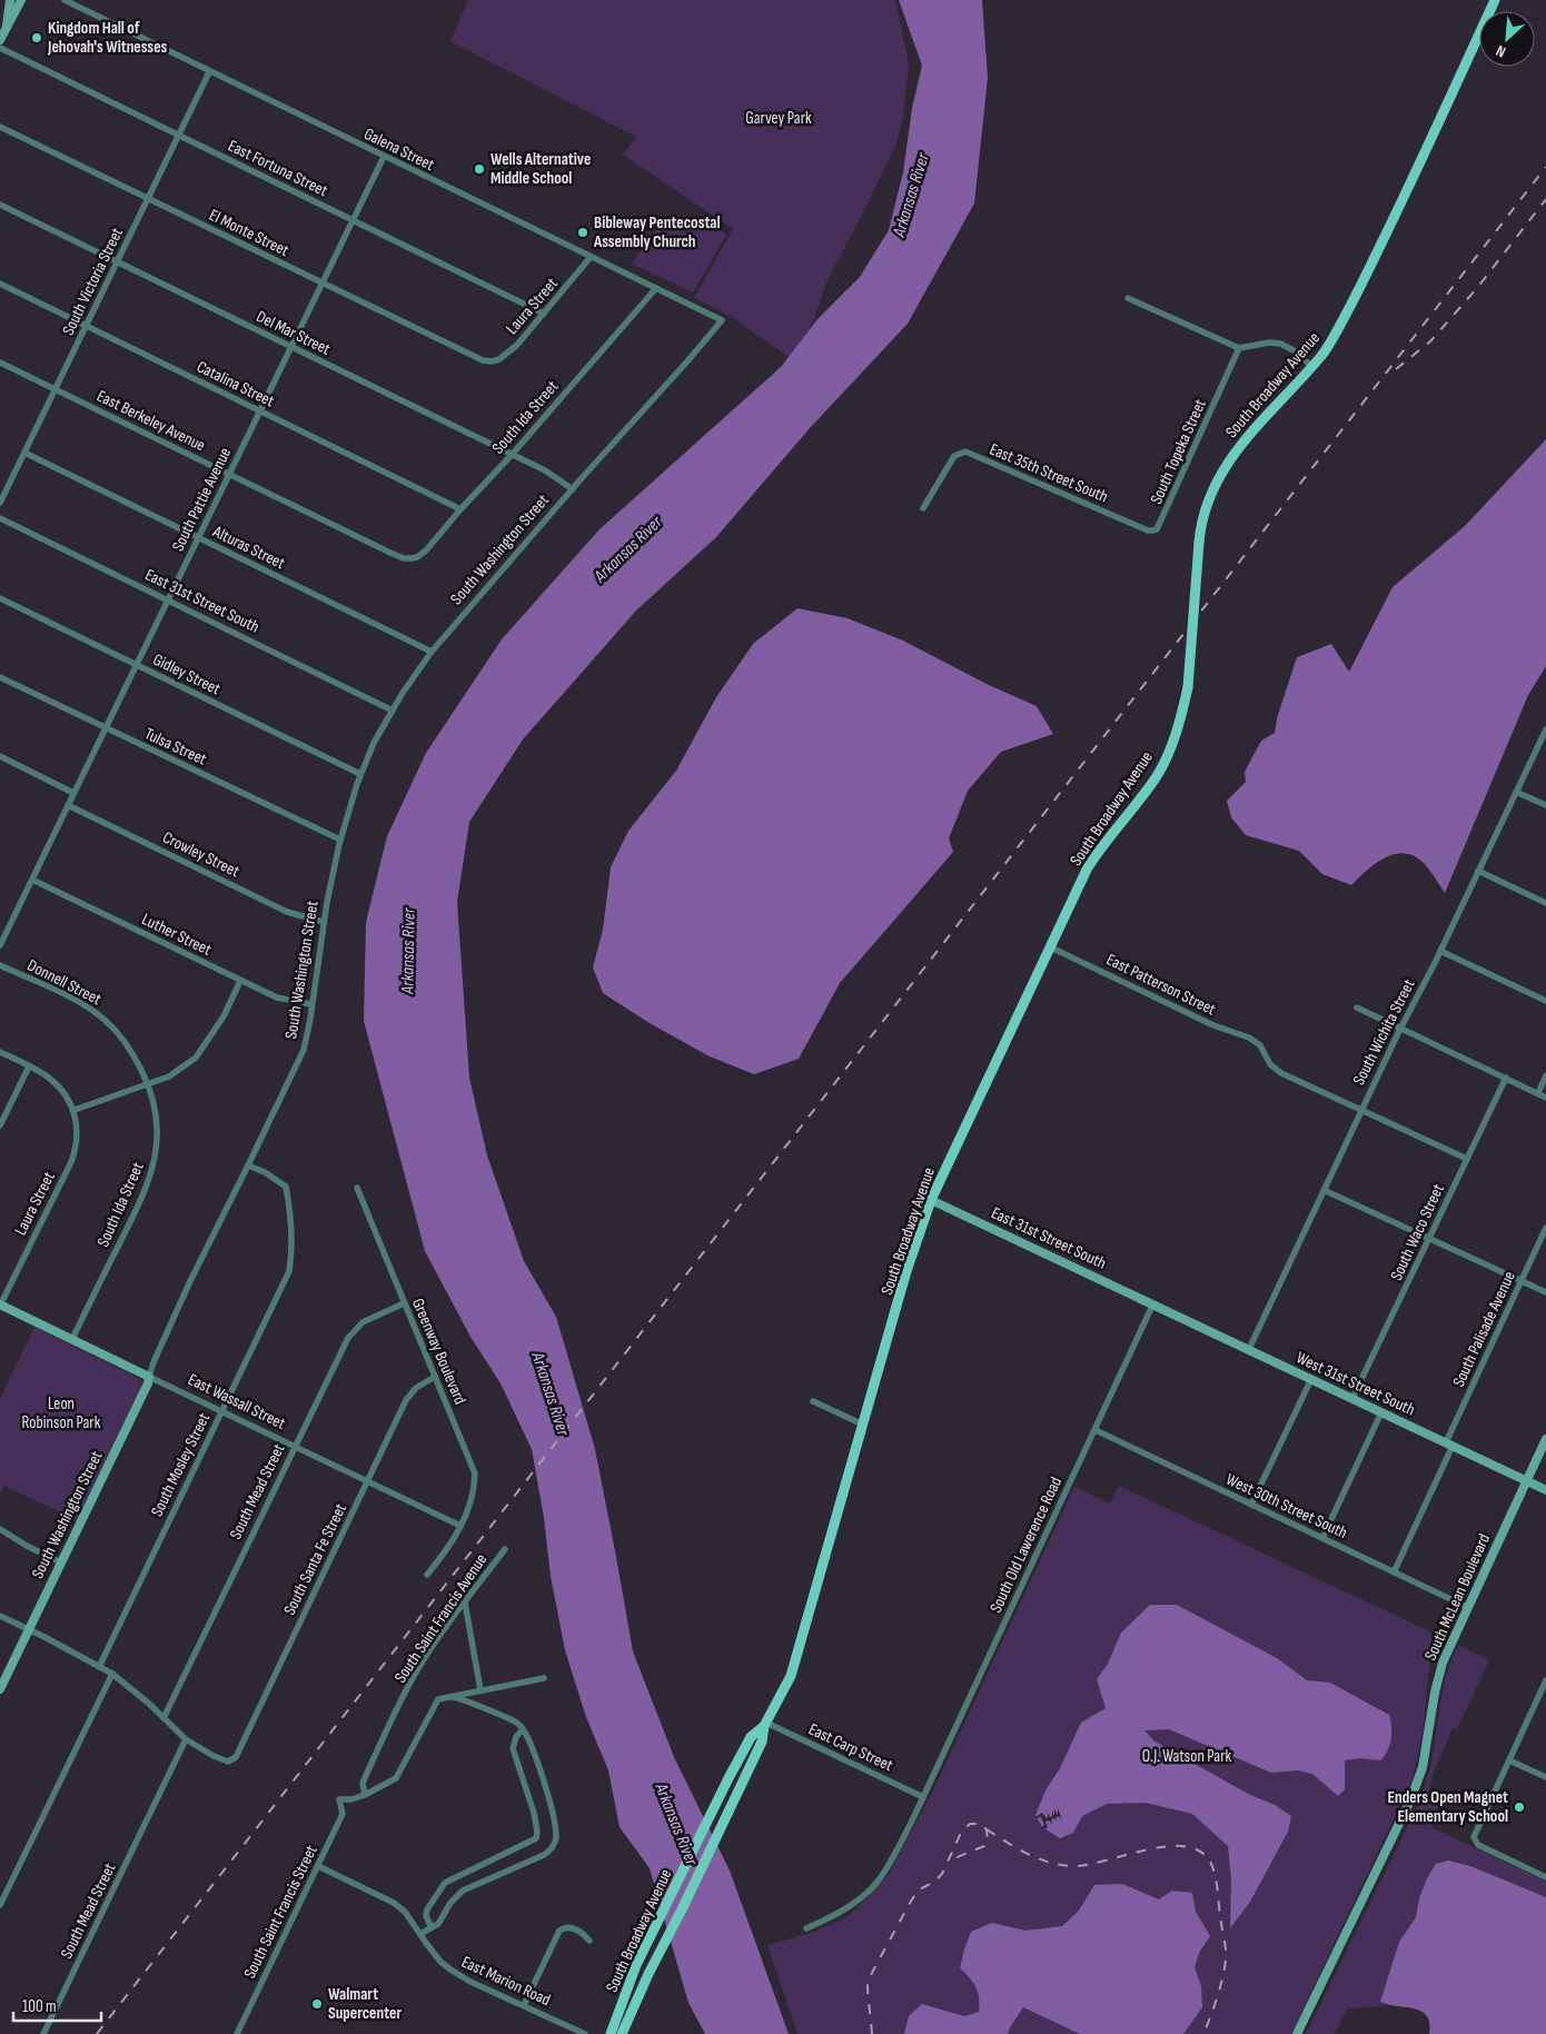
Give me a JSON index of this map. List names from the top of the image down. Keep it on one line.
{"streets":{"main road":["South Broadway Avenue"],"street":["Galena Street","East Fortuna Street","El Monte Street","South Victoria Street","Laura Street","Del Mar Street","Catalina Street","South Ida Street","East Berkeley Avenue","South Topeka Street","East 35th Street South","South Pattie Avenue","Alturas Street","South Washington Street","East 31st Street South","Gidley Street","Tulsa Street","Crowley Street","Luther Street","Donnell Street","East Patterson Street","South Wichita Street","South Waco Street","South Palisade Avenue","Greenway Boulevard","West 31st Street South","East Wassall Street","South Mosley Street","South Mead Street","West 30th Street South","South Old Lawerence Road","South Santa Fe Street","South McLean Boulevard","South Saint Francis Avenue","East Carp Street","South Saint Francis Street","East Marion Road"]},"crossings":[["Galena Street","South Victoria Street"],["Galena Street","Laura Street"],["Galena Street","South Ida Street"],["Galena Street","South Pattie Avenue"],["Galena Street","South Washington Street"],["East Fortuna Street","South Victoria Street"],["East Fortuna Street","Laura Street"],["East Fortuna Street","South Pattie Avenue"],["El Monte Street","South Victoria Street"],["El Monte Street","Laura Street"],["El Monte Street","South Pattie Avenue"],["South Victoria Street","Del Mar Street"],["South Victoria Street","Catalina Street"],["South Victoria Street","East Berkeley Avenue"],["South Victoria Street","Alturas Street"],["Laura Street","East Wassall Street"],["Del Mar Street","South Ida Street"],["Del Mar Street","South Pattie Avenue"],["Del Mar Street","South Washington Street"],["Catalina Street","South Ida Street"],["Catalina Street","South Pattie Avenue"],["South Broadway Avenue","East 31st Street South"],["South Broadway Avenue","East Patterson Street"],["South Broadway Avenue","East Carp Street"],["South Ida Street","East Berkeley Avenue"],["South Ida Street","Donnell Street"],["South Ida Street","East Wassall Street"],["East Berkeley Avenue","South Pattie Avenue"],["South Topeka Street","East 35th Street South"],["South Pattie Avenue","Alturas Street"],["South Pattie Avenue","East 31st Street South"],["South Pattie Avenue","Gidley Street"],["South Pattie Avenue","Tulsa Street"],["South Pattie Avenue","Crowley Street"],["South Pattie Avenue","Luther Street"],["Alturas Street","South Washington Street"],["South Washington Street","East 31st Street South"],["South Washington Street","Gidley Street"],["South Washington Street","Tulsa Street"],["South Washington Street","Crowley Street"],["South Washington Street","Luther Street"],["South Washington Street","East Wassall Street"],["South Washington Street","South Mosley Street"],["East 31st Street South","West 31st Street South"],["East 31st Street South","South Old Lawerence Road"],["East Patterson Street","South Wichita Street"],["South Wichita Street","West 31st Street South"],["South Waco Street","West 31st Street South"],["South Palisade Avenue","West 31st Street South"],["South Palisade Avenue","West 30th Street South"],["Greenway Boulevard","East Wassall Street"],["Greenway Boulevard","South Mead Street"],["Greenway Boulevard","South Santa Fe Street"],["West 31st Street South","South Old Lawerence Road"],["West 31st Street South","South McLean Boulevard"],["East Wassall Street","South Mosley Street"],["East Wassall Street","South Mead Street"],["East Wassall Street","South Santa Fe Street"],["South Mead Street","South Santa Fe Street"],["West 30th Street South","South Old Lawerence Road"],["West 30th Street South","South McLean Boulevard"],["South Old Lawerence Road","East Carp Street"],["South Saint Francis Avenue","South Saint Francis Street"],["South Saint Francis Street","East Marion Road"]],"water":["Arkansas River"],"parks":["Garvey Park","Leon Robinson Park","O.J. Watson Park"],"places":["Kingdom Hall of Jehovah's Witnesses","Wells Alternative Middle School","Bibleway Pentecostal Assembly Church","Enders Open Magnet Elementary School","Walmart Supercenter"],"scale_bar":"100 m","north":"bottom left"}
